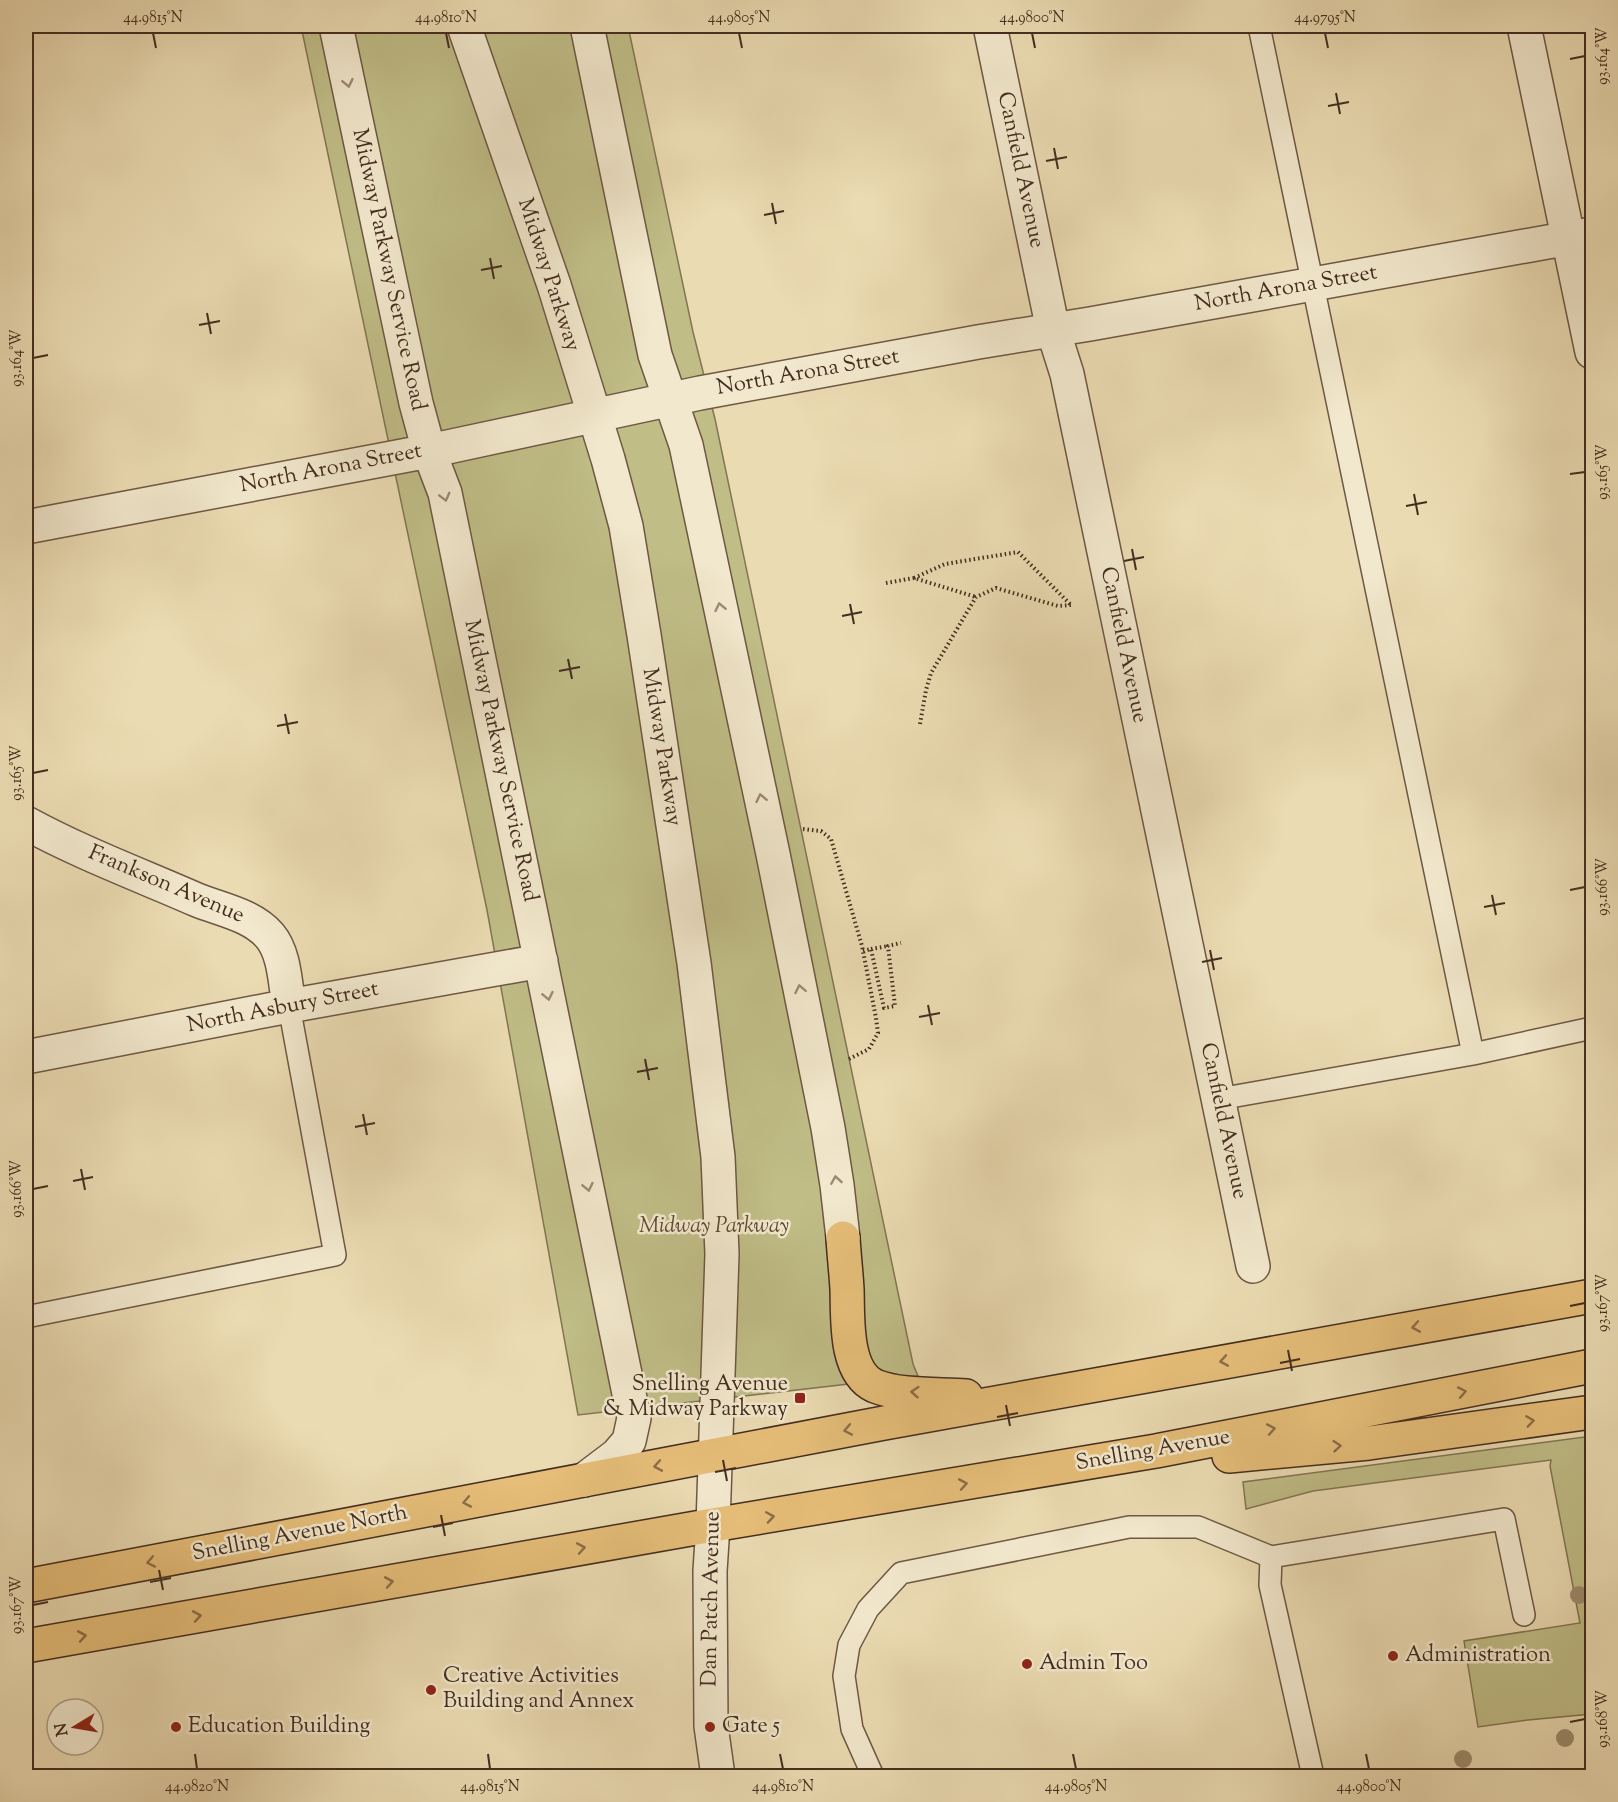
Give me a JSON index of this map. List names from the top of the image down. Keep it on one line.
{"streets":{"main road":["Snelling Avenue","Snelling Avenue North"],"street":["Canfield Avenue","Midway Parkway Service Road","Midway Parkway","North Arona Street","Frankson Avenue","North Asbury Street","Dan Patch Avenue"]},"crossings":[["Canfield Avenue","North Arona Street"],["Midway Parkway Service Road","North Arona Street"],["Midway Parkway Service Road","North Asbury Street"],["Midway Parkway Service Road","Snelling Avenue North"],["Midway Parkway","North Arona Street"],["Midway Parkway","Snelling Avenue North"],["Midway Parkway","Dan Patch Avenue"],["Frankson Avenue","North Asbury Street"],["Snelling Avenue","Dan Patch Avenue"]],"parks":["Midway Parkway"],"places":{"transit":["Snelling Avenue & Midway Parkway"],"other":["Administration","Admin Too","Creative Activities Building and Annex","Education Building","Gate 5"]},"north":"left","coordinates":["44.9815°N","44.9810°N","44.9805°N","44.9800°N","44.9795°N","93.164°W","93.165°W","93.166°W","93.167°W","93.168°W","44.9820°N"]}
